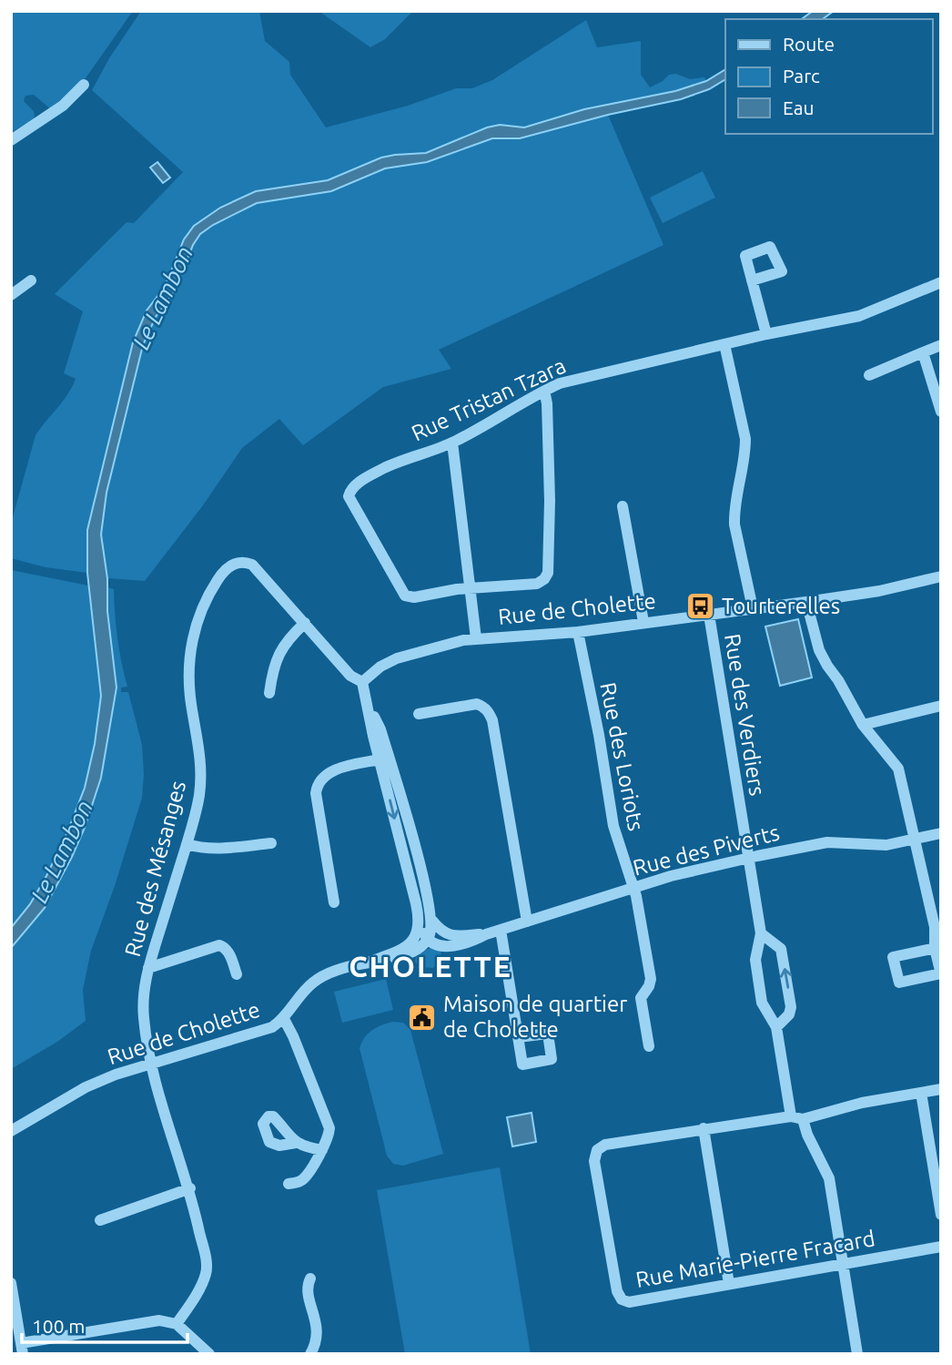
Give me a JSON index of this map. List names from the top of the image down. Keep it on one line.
{"streets":{"street":["Rue Tristan Tzara","Rue de Cholette","Rue des Verdiers","Rue des Loriots","Rue des Piverts","Rue des Mésanges","Rue Marie-Pierre Fracard"]},"crossings":[["Rue de Cholette","Rue des Verdiers"],["Rue de Cholette","Rue des Loriots"],["Rue de Cholette","Rue des Piverts"],["Rue de Cholette","Rue des Mésanges"],["Rue des Verdiers","Rue des Piverts"],["Rue des Verdiers","Rue Marie-Pierre Fracard"],["Rue des Loriots","Rue des Piverts"]],"districts":["CHOLETTE"],"water":["Le Lambon"],"places":{"bus stop":["Tourterelles"],"public building":["Maison de quartier de Cholette"]},"legend":["Route","Parc","Eau"],"scale_bar":"100 m"}
